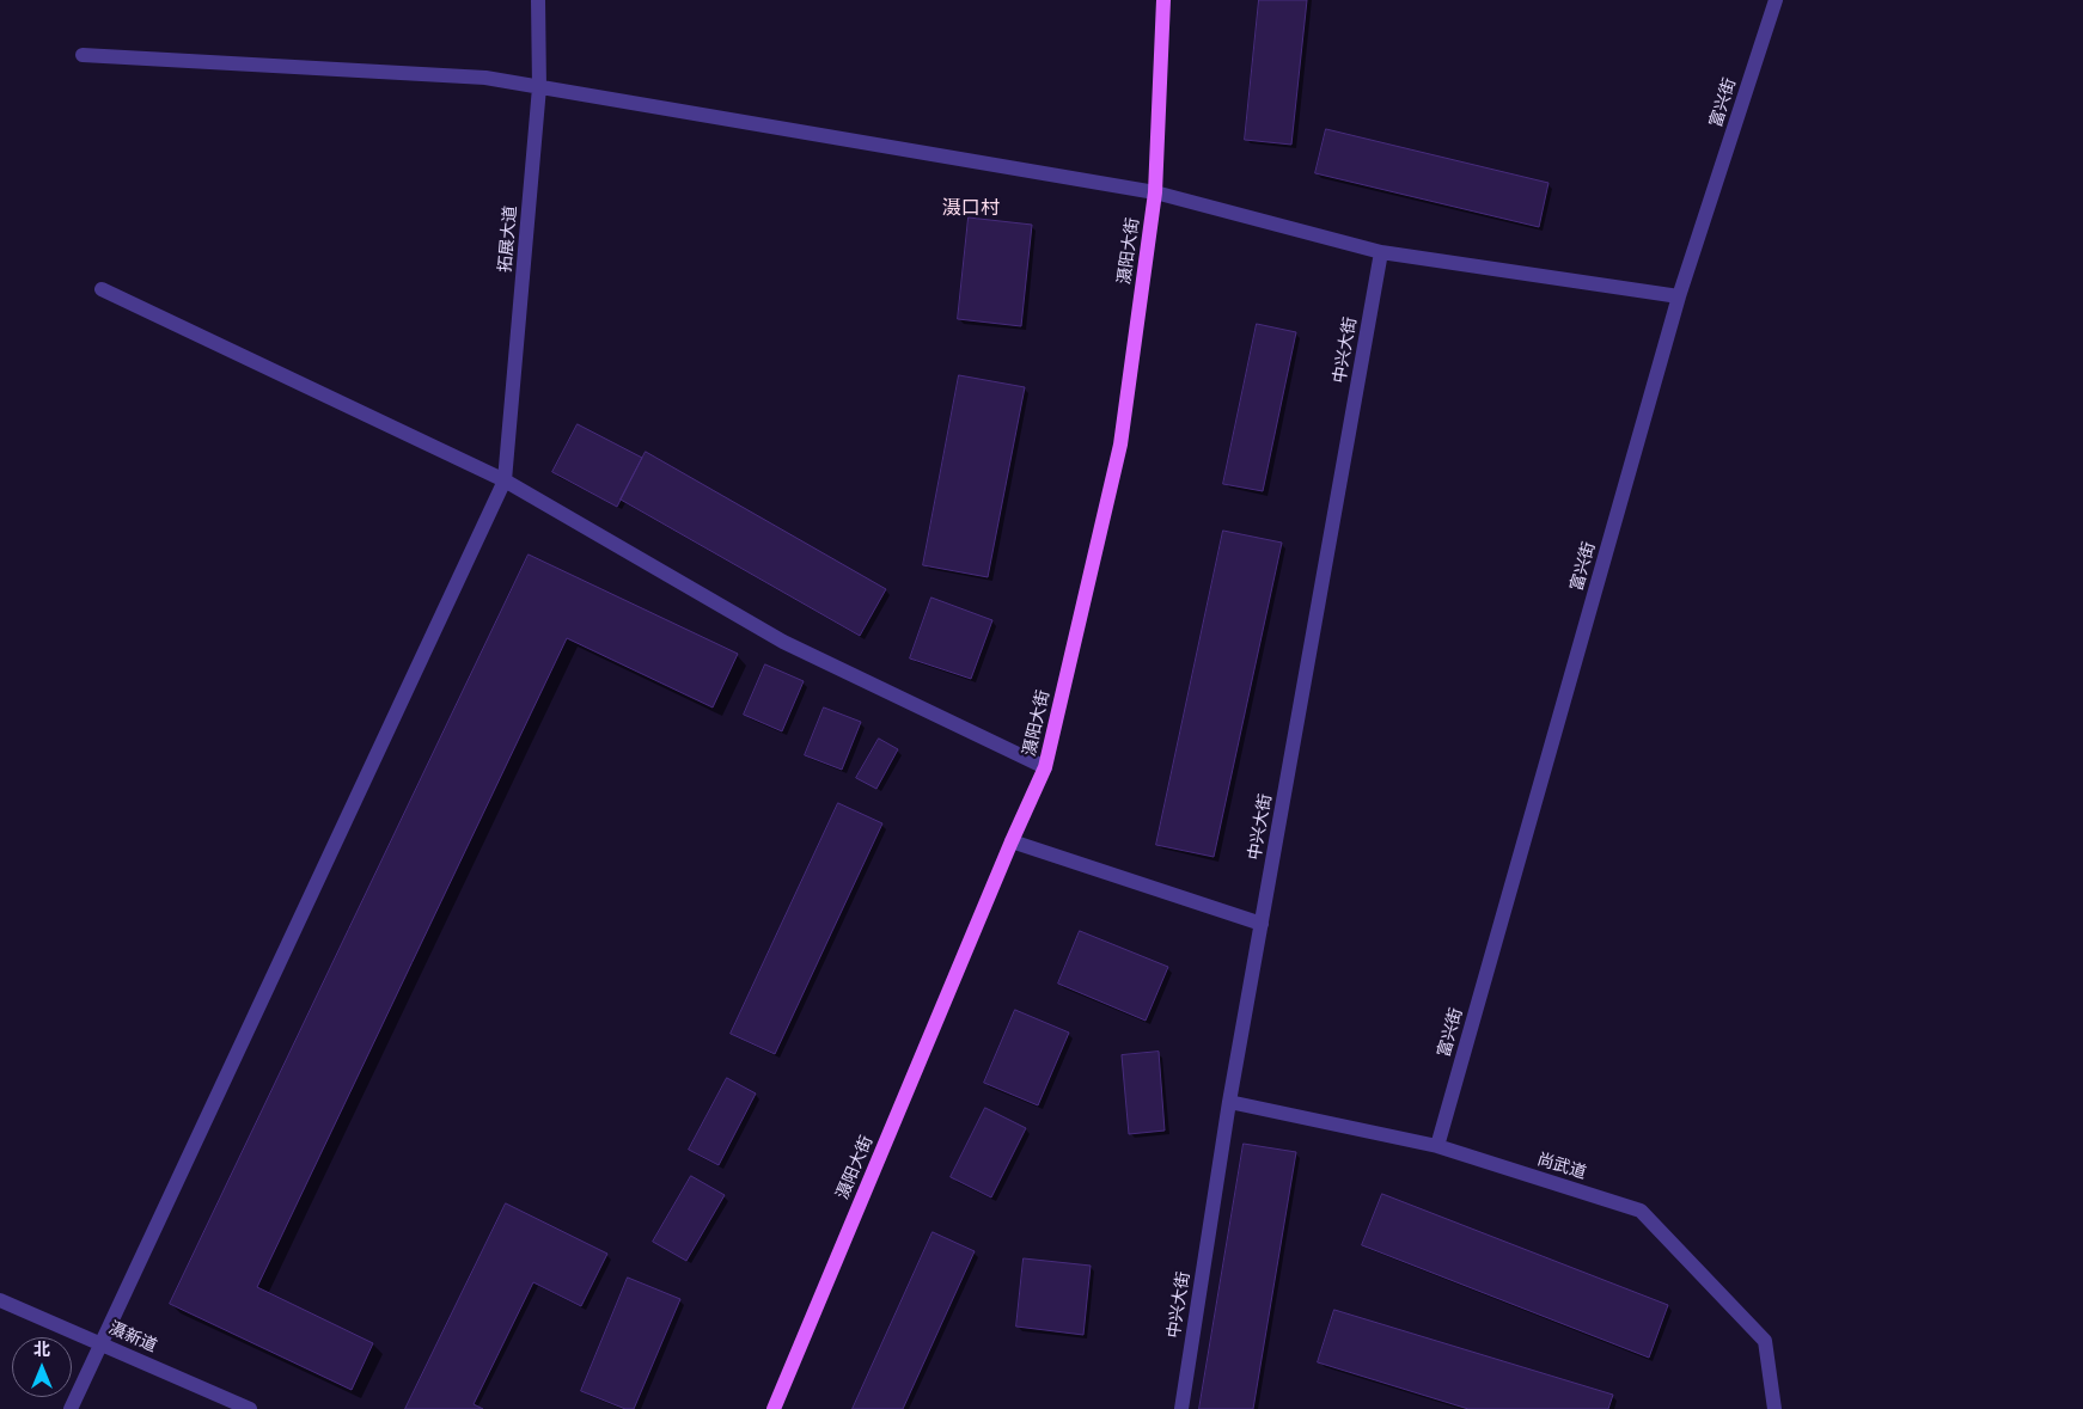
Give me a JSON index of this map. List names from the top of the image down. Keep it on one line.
{"streets":{"main road":["滠阳大街"],"street":["富兴街","拓展大道","中兴大街","尚武道","滠新道"]},"crossings":[["富兴街","尚武道"],["拓展大道","滠新道"],["中兴大街","尚武道"]],"districts":["滠口村"],"north":"top"}
